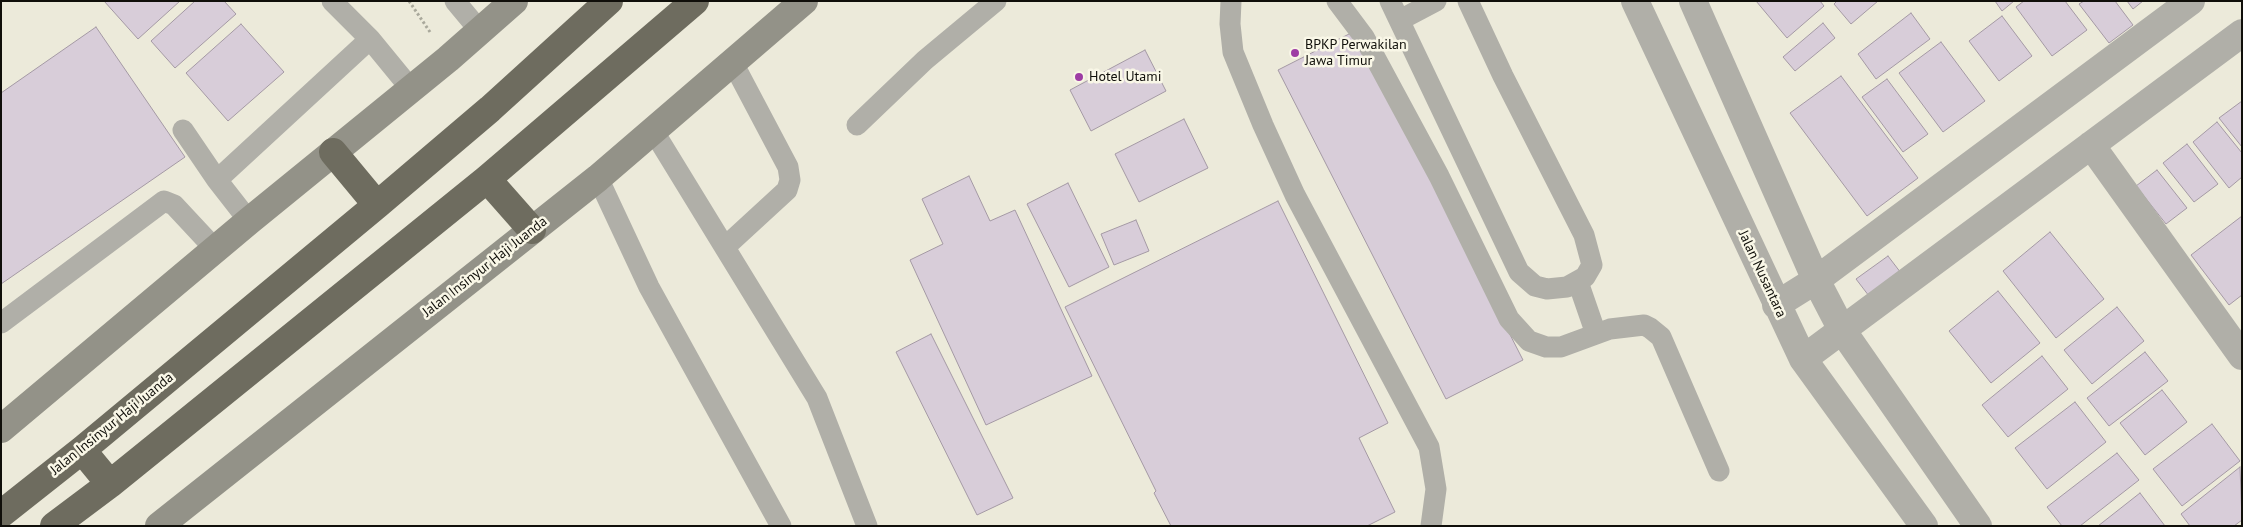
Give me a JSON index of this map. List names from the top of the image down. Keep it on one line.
{"streets":{"highway":["Jalan Insinyur Haji Juanda"],"street":["Jalan Nusantara"]},"places":["BPKP Perwakilan Jawa Timur","Hotel Utami"]}
